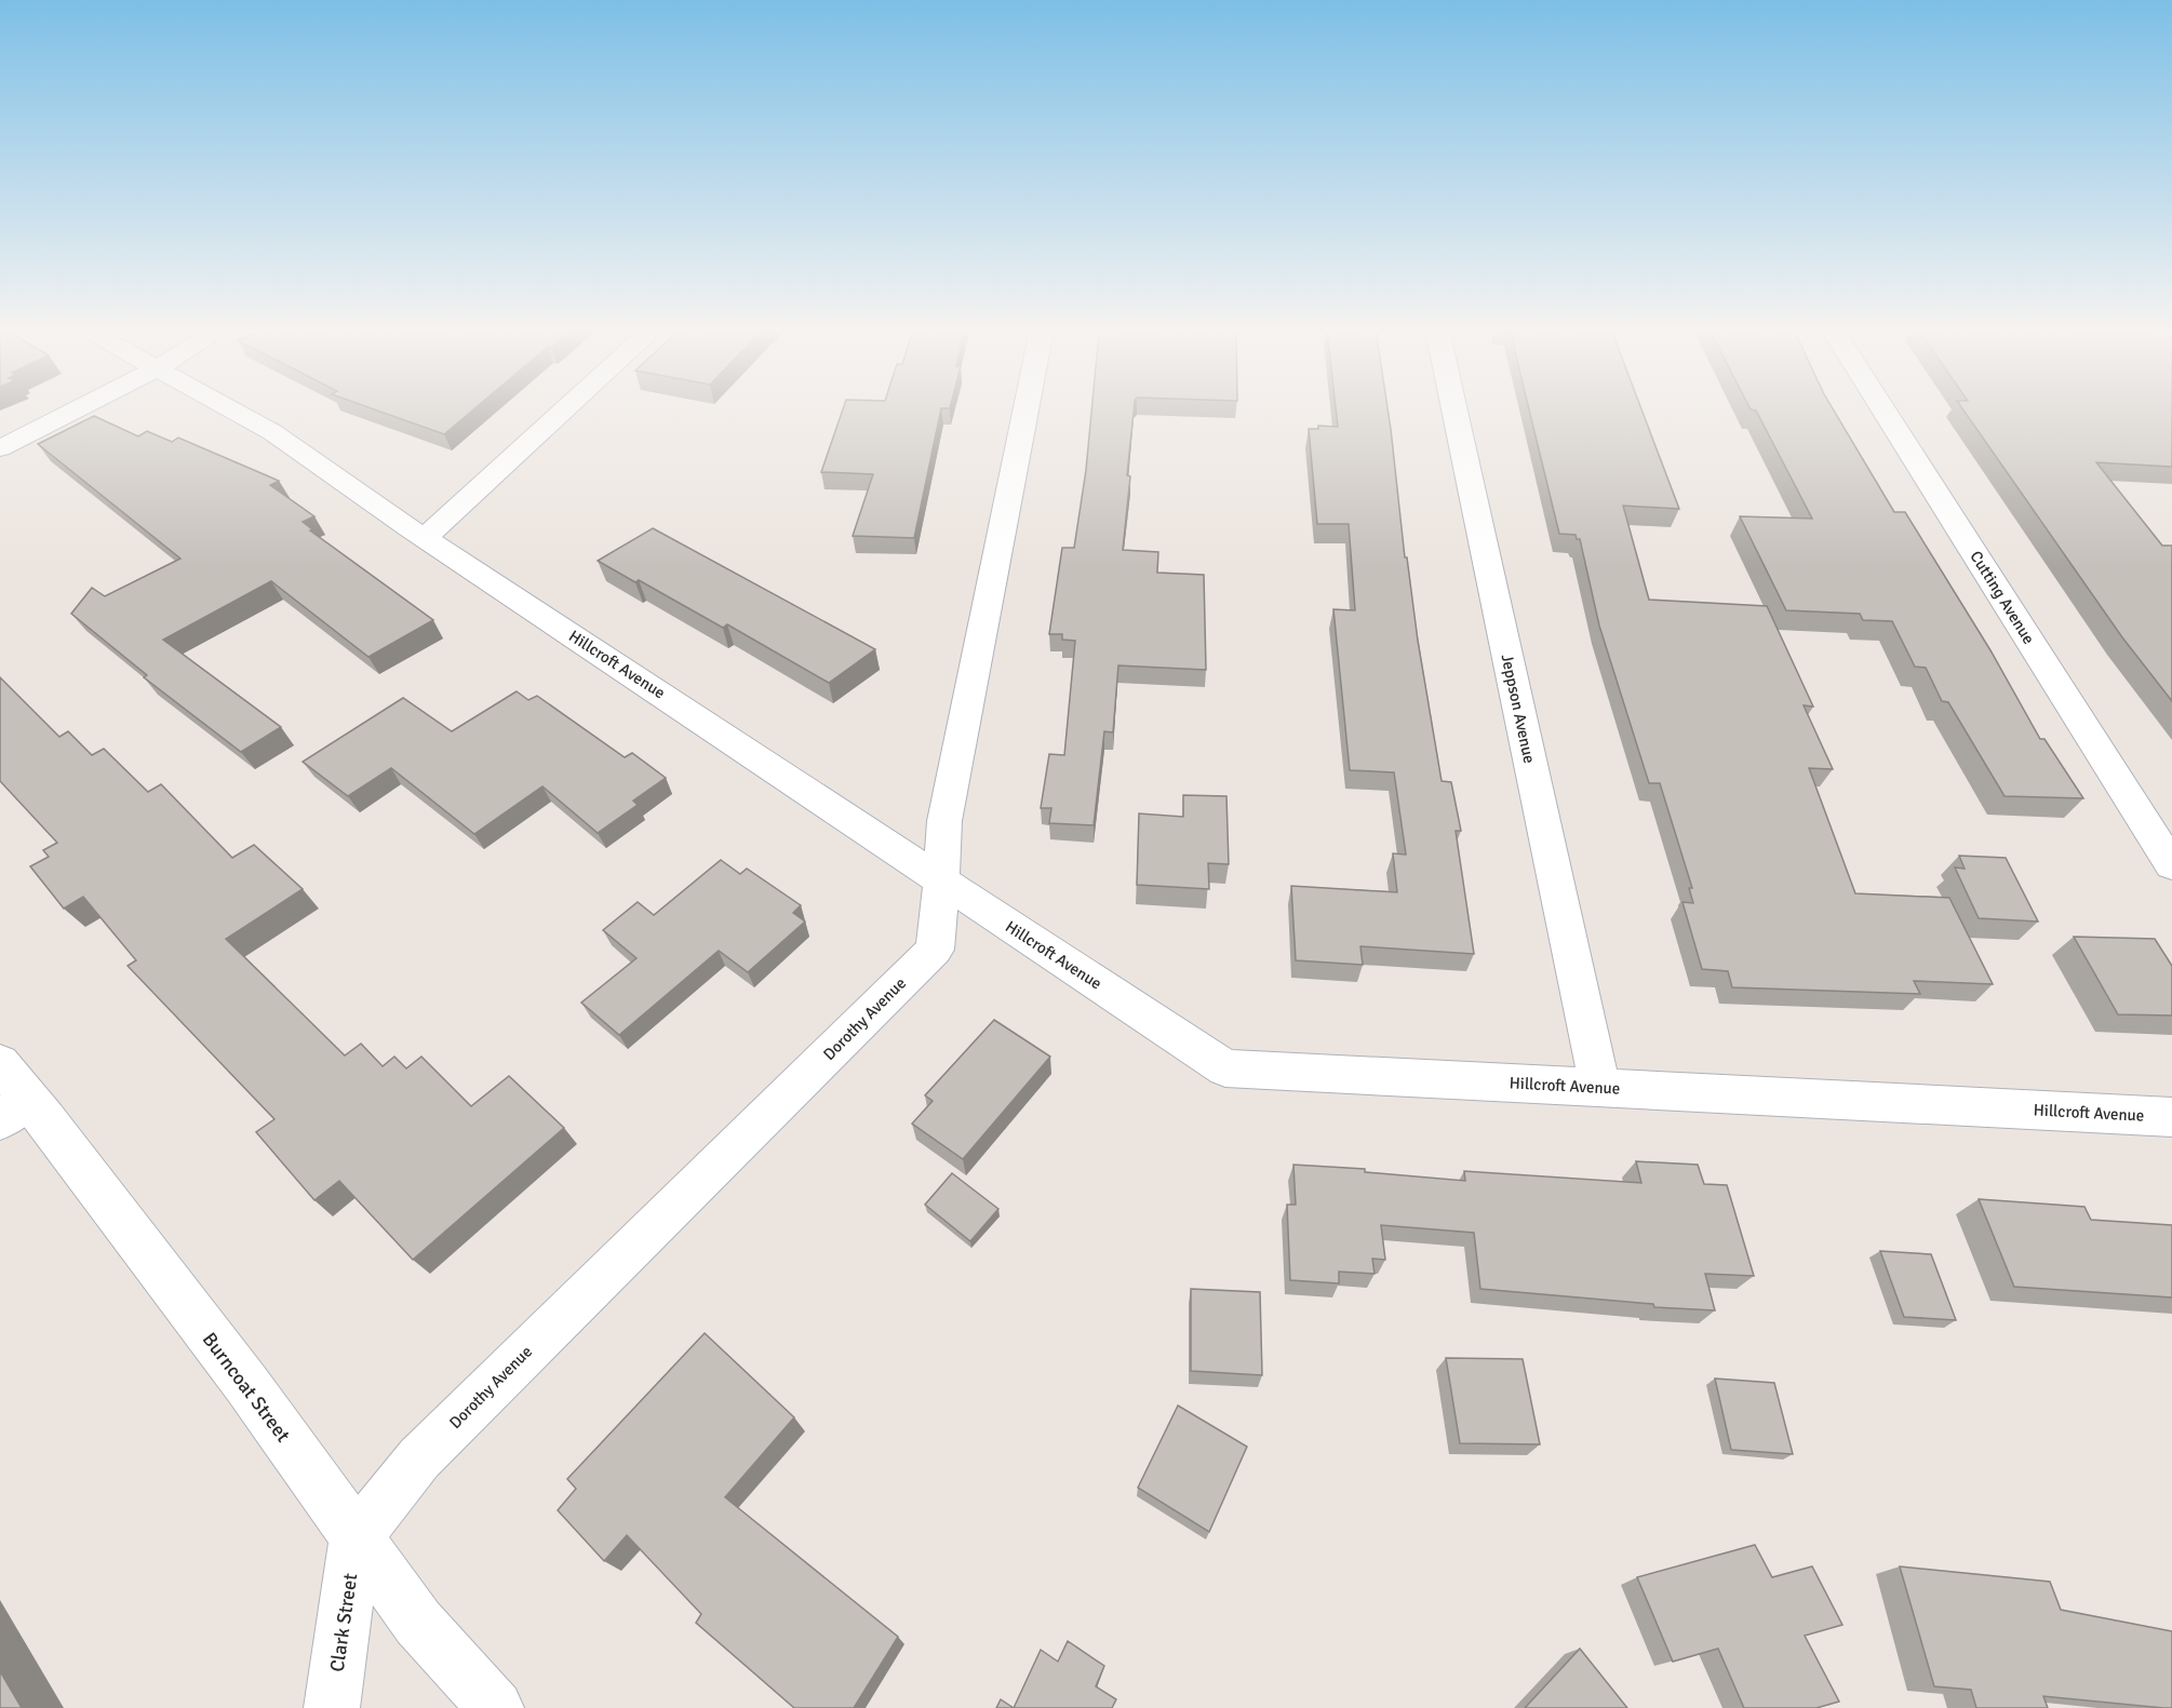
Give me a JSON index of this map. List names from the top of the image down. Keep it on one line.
{"streets":{"street":["Cutting Avenue","Hillcroft Avenue","Jeppson Avenue","Dorothy Avenue","Burncoat Street","Clark Street"]},"crossings":[["Hillcroft Avenue","Jeppson Avenue"],["Hillcroft Avenue","Dorothy Avenue"],["Dorothy Avenue","Burncoat Street"],["Dorothy Avenue","Clark Street"],["Burncoat Street","Clark Street"]]}
